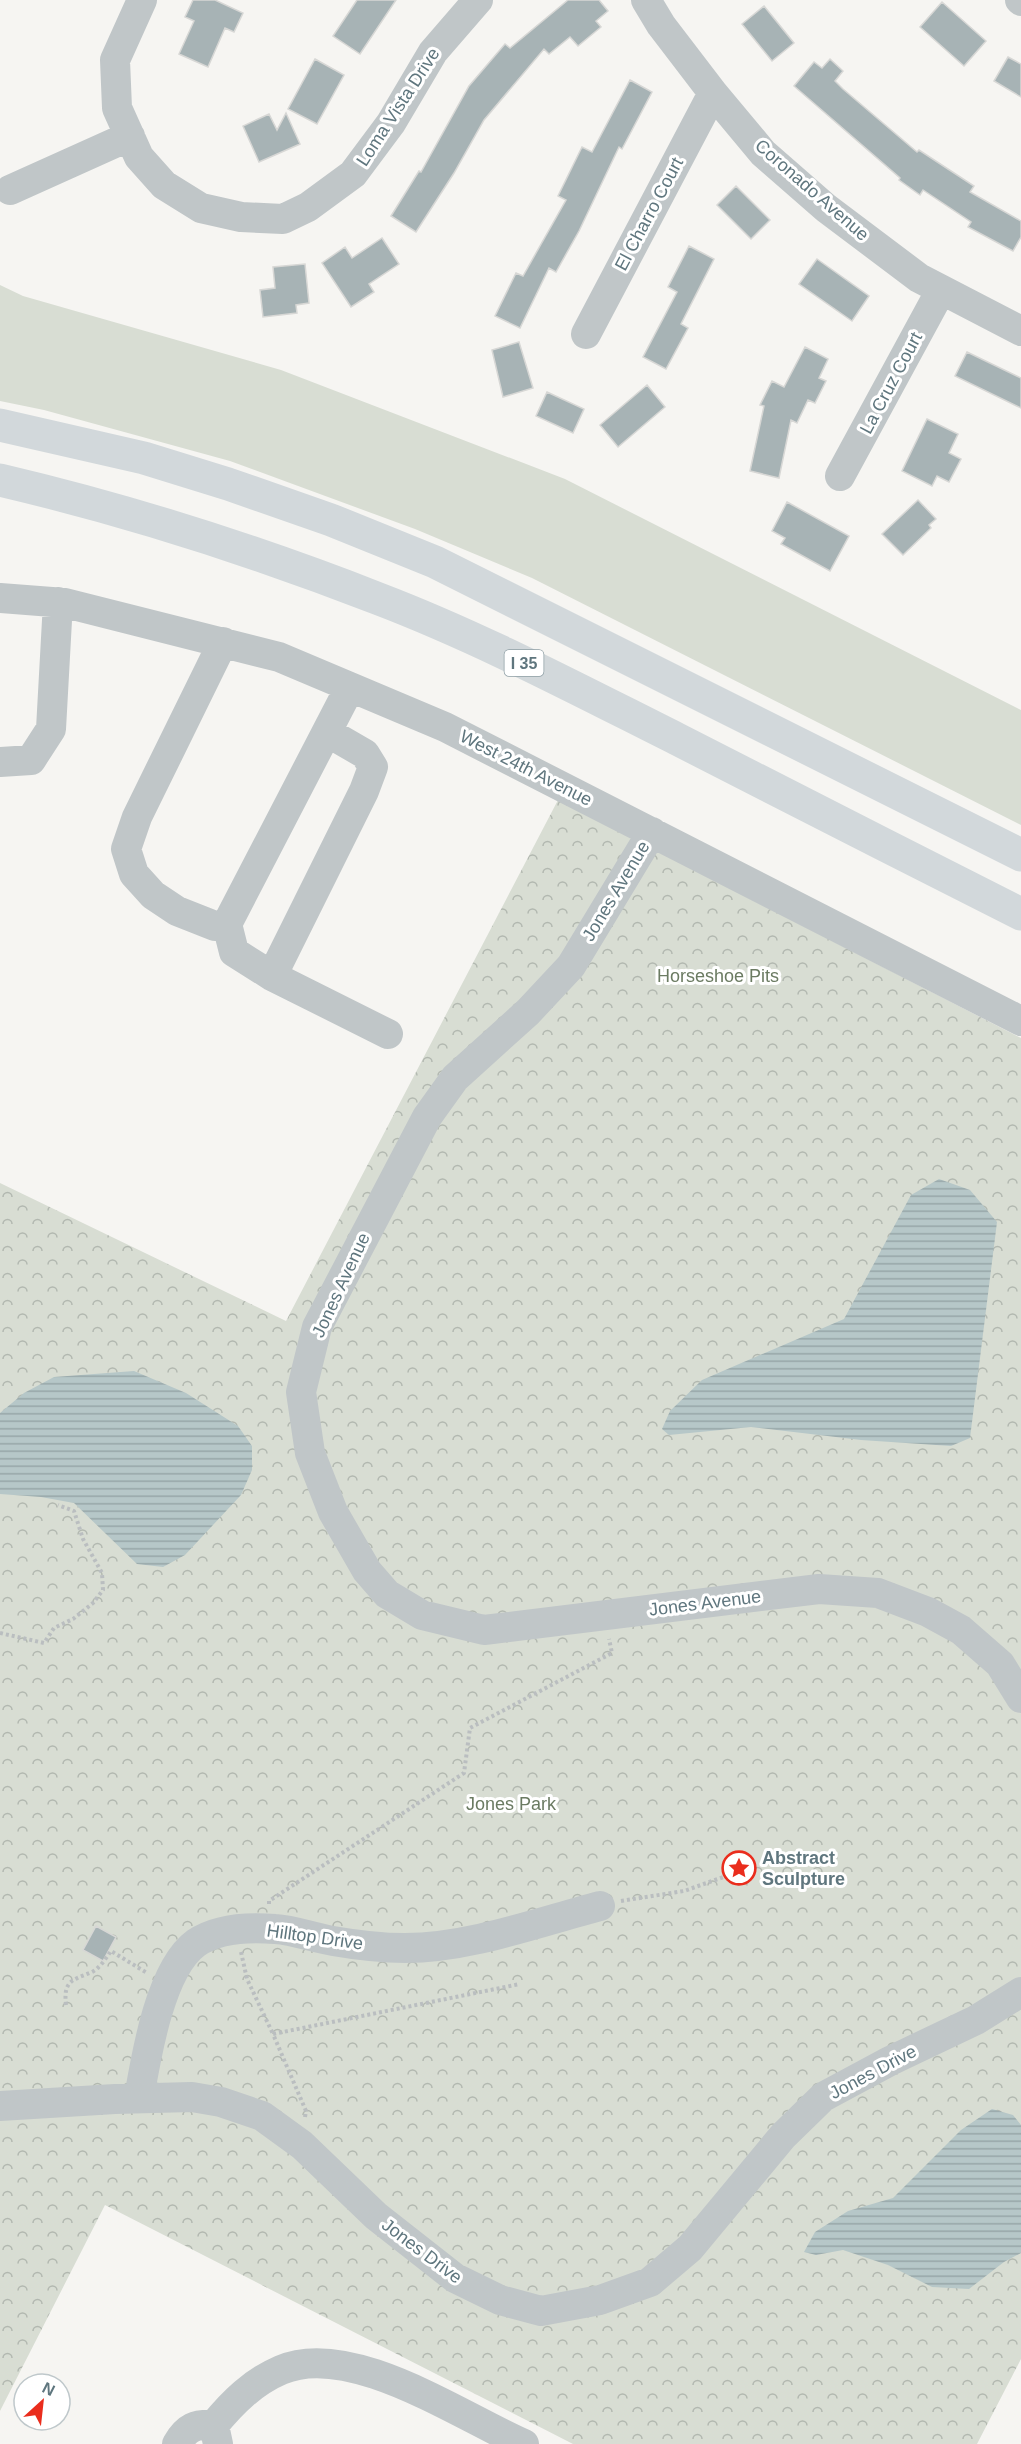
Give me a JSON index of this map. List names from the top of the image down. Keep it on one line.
{"streets":{"highway":["I 35"],"street":["Loma Vista Drive","Coronado Avenue","El Charro Court","La Cruz Court","West 24th Avenue","Jones Avenue","Hilltop Drive","Jones Drive"]},"crossings":[["Coronado Avenue","El Charro Court"],["Coronado Avenue","La Cruz Court"],["West 24th Avenue","Jones Avenue"],["Hilltop Drive","Jones Drive"]],"parks":["Horseshoe Pits","Jones Park"],"places":{"place":["Abstract Sculpture"]},"north":"top right"}
